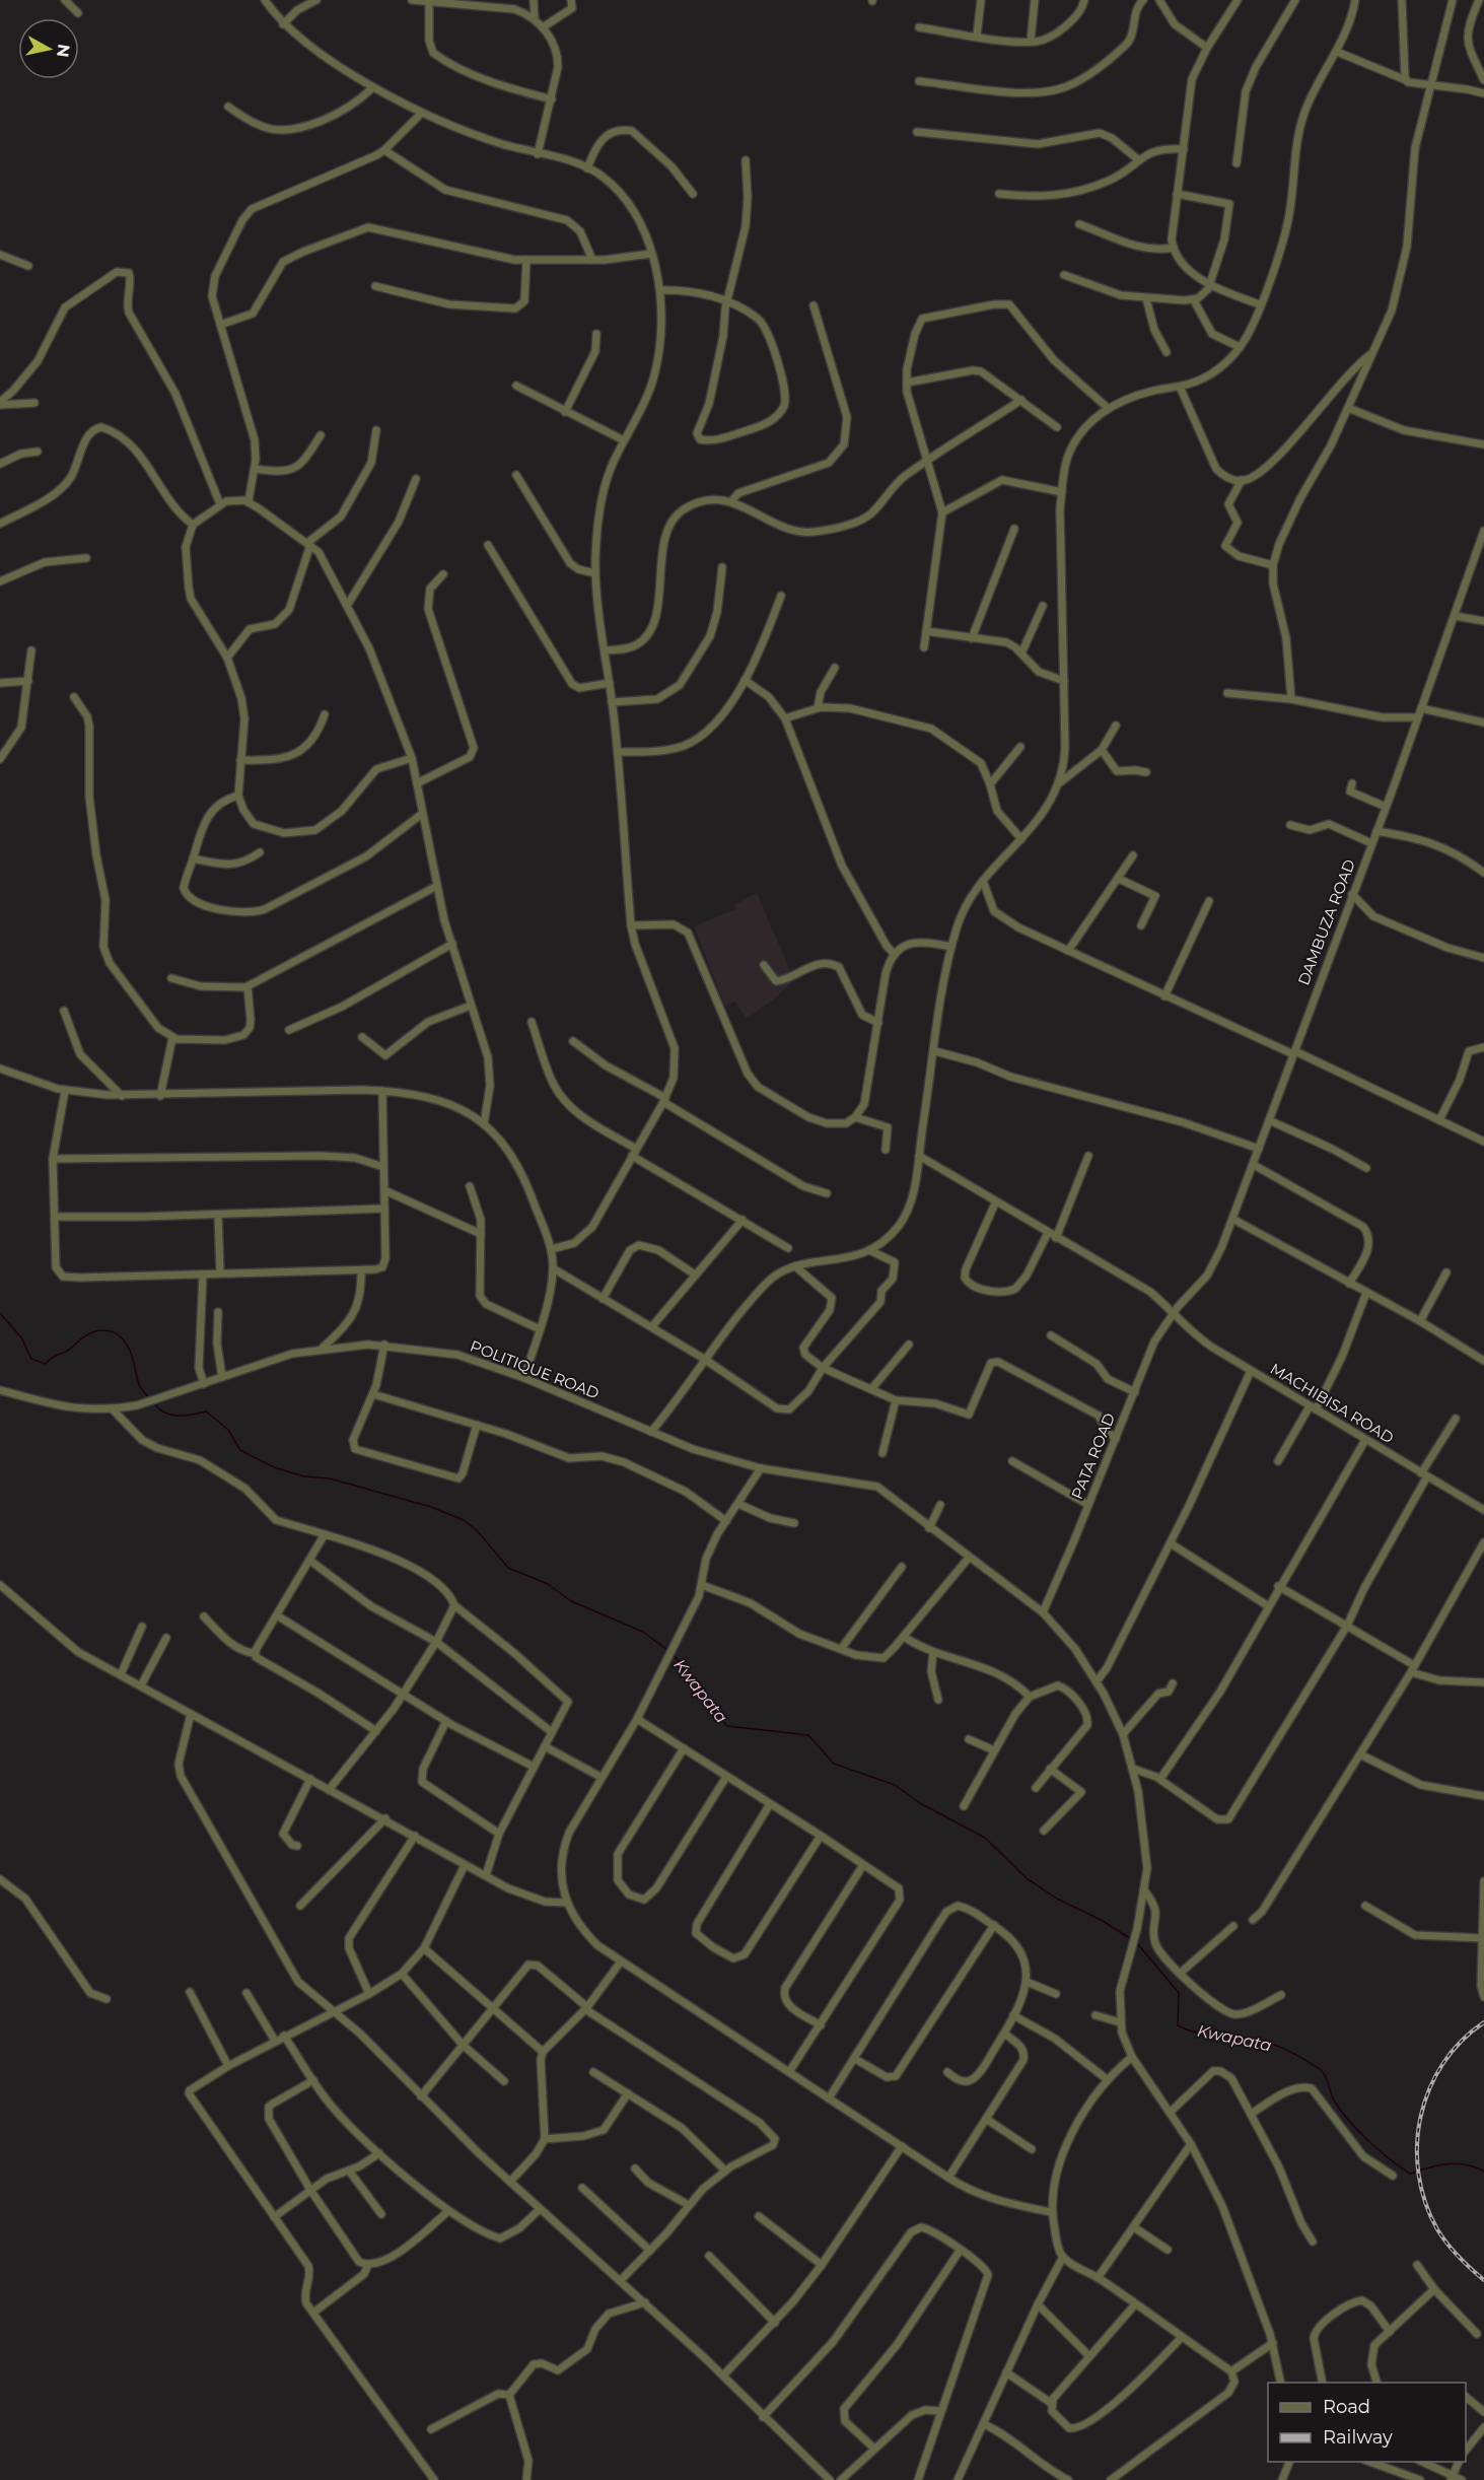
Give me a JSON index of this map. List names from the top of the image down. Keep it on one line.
{"streets":{"street":["DAMBUZA ROAD","POLITIQUE ROAD","MACHIBISA ROAD","PATA ROAD"]},"crossings":[["DAMBUZA ROAD","MACHIBISA ROAD"],["DAMBUZA ROAD","PATA ROAD"],["MACHIBISA ROAD","PATA ROAD"]],"water":["Kwapata"],"legend":["Road","Railway"],"north":"right"}
